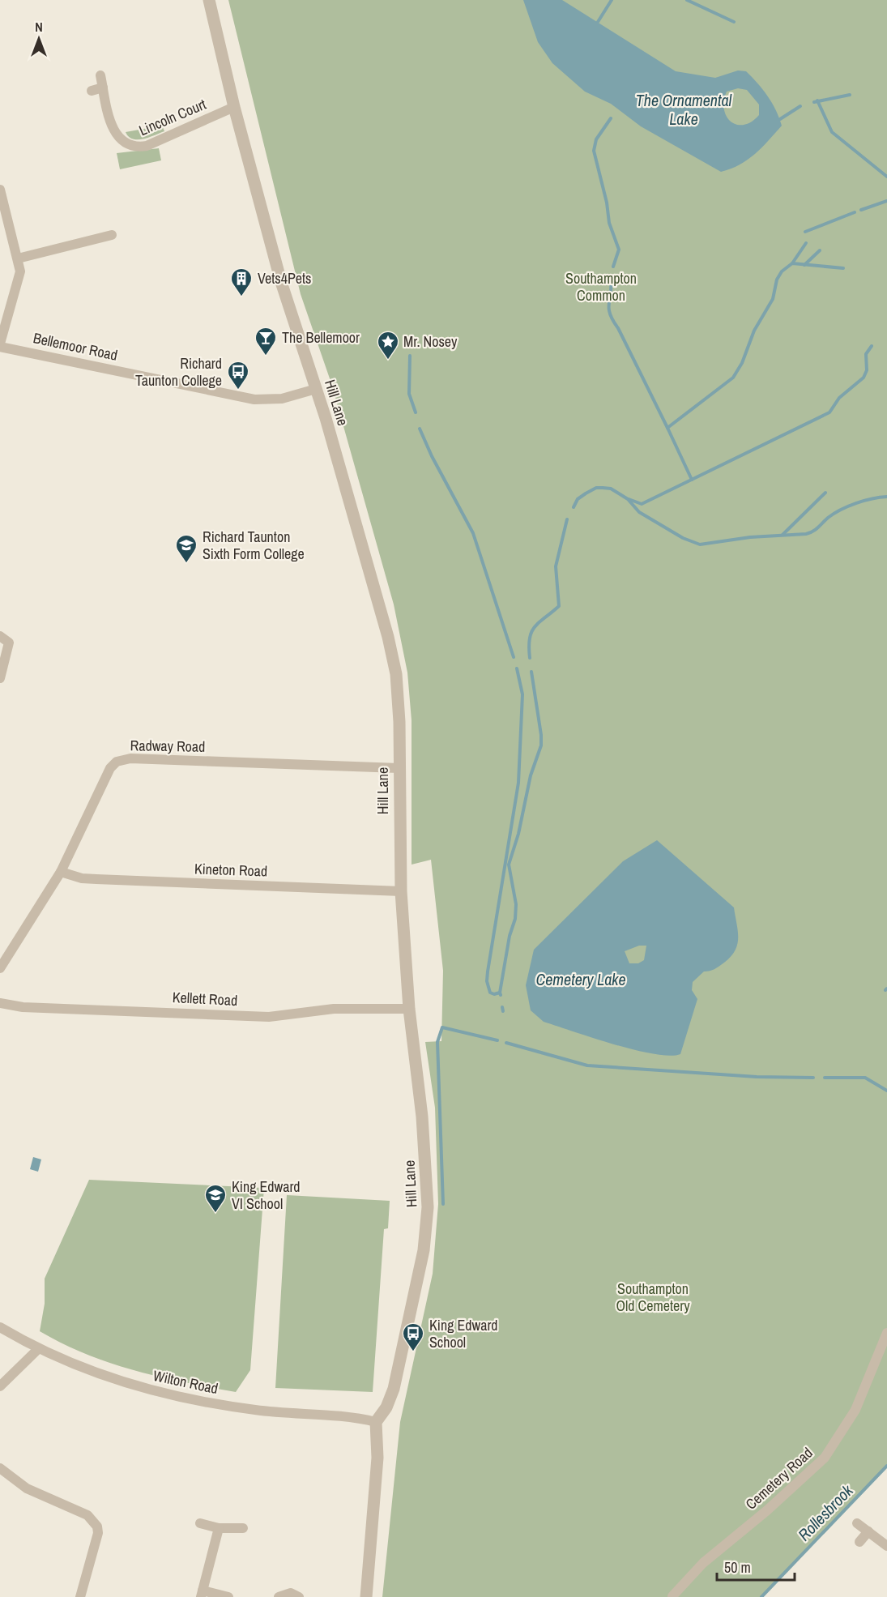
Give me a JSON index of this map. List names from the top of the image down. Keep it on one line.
{"streets":{"street":["Lincoln Court","Bellemoor Road","Hill Lane","Radway Road","Kineton Road","Kellett Road","Wilton Road","Cemetery Road"]},"crossings":[["Lincoln Court","Hill Lane"],["Bellemoor Road","Hill Lane"],["Hill Lane","Radway Road"],["Hill Lane","Kineton Road"],["Hill Lane","Kellett Road"],["Hill Lane","Wilton Road"],["Radway Road","Kineton Road"]],"water":["The Ornamental Lake","Cemetery Lake","Rollesbrook"],"parks":["Southampton Common","Southampton Old Cemetery"],"places":{"building":["Vets4Pets"],"bar":["The Bellemoor"],"place":["Mr. Nosey"],"bus stop":["Richard Taunton College","King Edward School"],"school or university":["Richard Taunton Sixth Form College","King Edward VI School"]},"scale_bar":"50 m","north":"top"}
